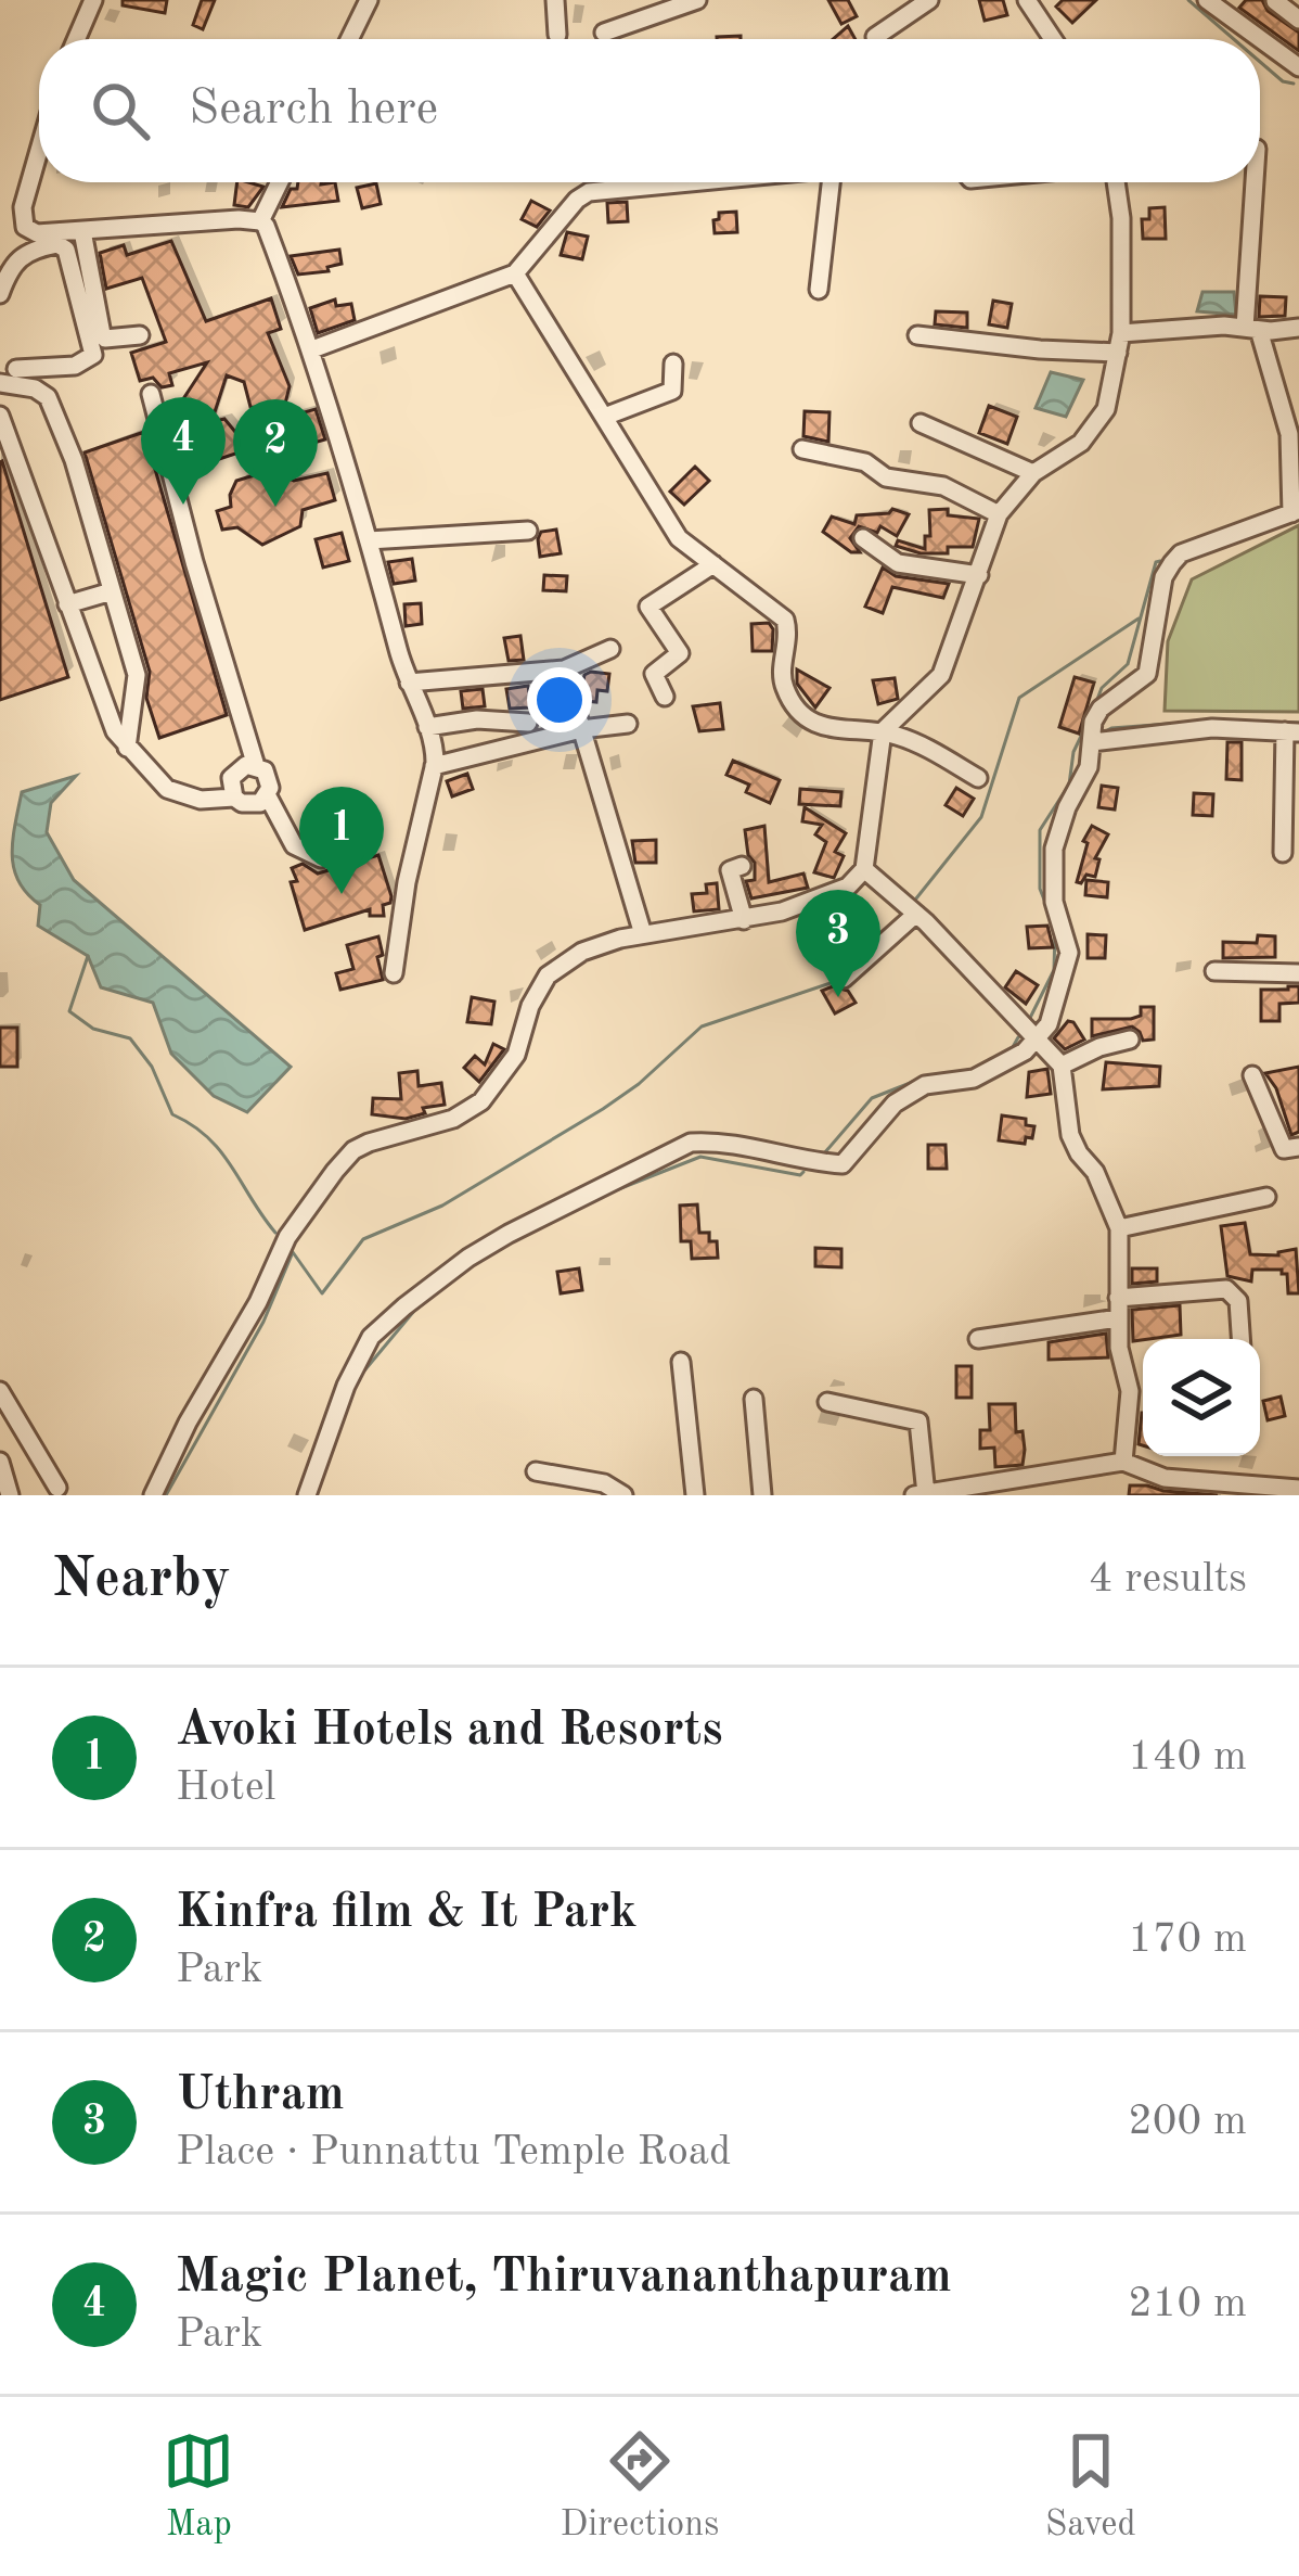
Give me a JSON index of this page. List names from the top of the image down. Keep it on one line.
{"page":{"search":"Search here","pins":["4","2","1","3"],"heading":["Nearby","4 results"],"list":[{"mark":"1","name":"Avoki Hotels and Resorts","note":"Hotel","value":"140 m"},{"mark":"2","name":"Kinfra film & It Park","note":"Park","value":"170 m"},{"mark":"3","name":"Uthram","note":"Place · Punnattu Temple Road","value":"200 m"},{"mark":"4","name":"Magic Planet, Thiruvananthapuram","note":"Park","value":"210 m"}],"nav":["Map","Directions","Saved"]}}
